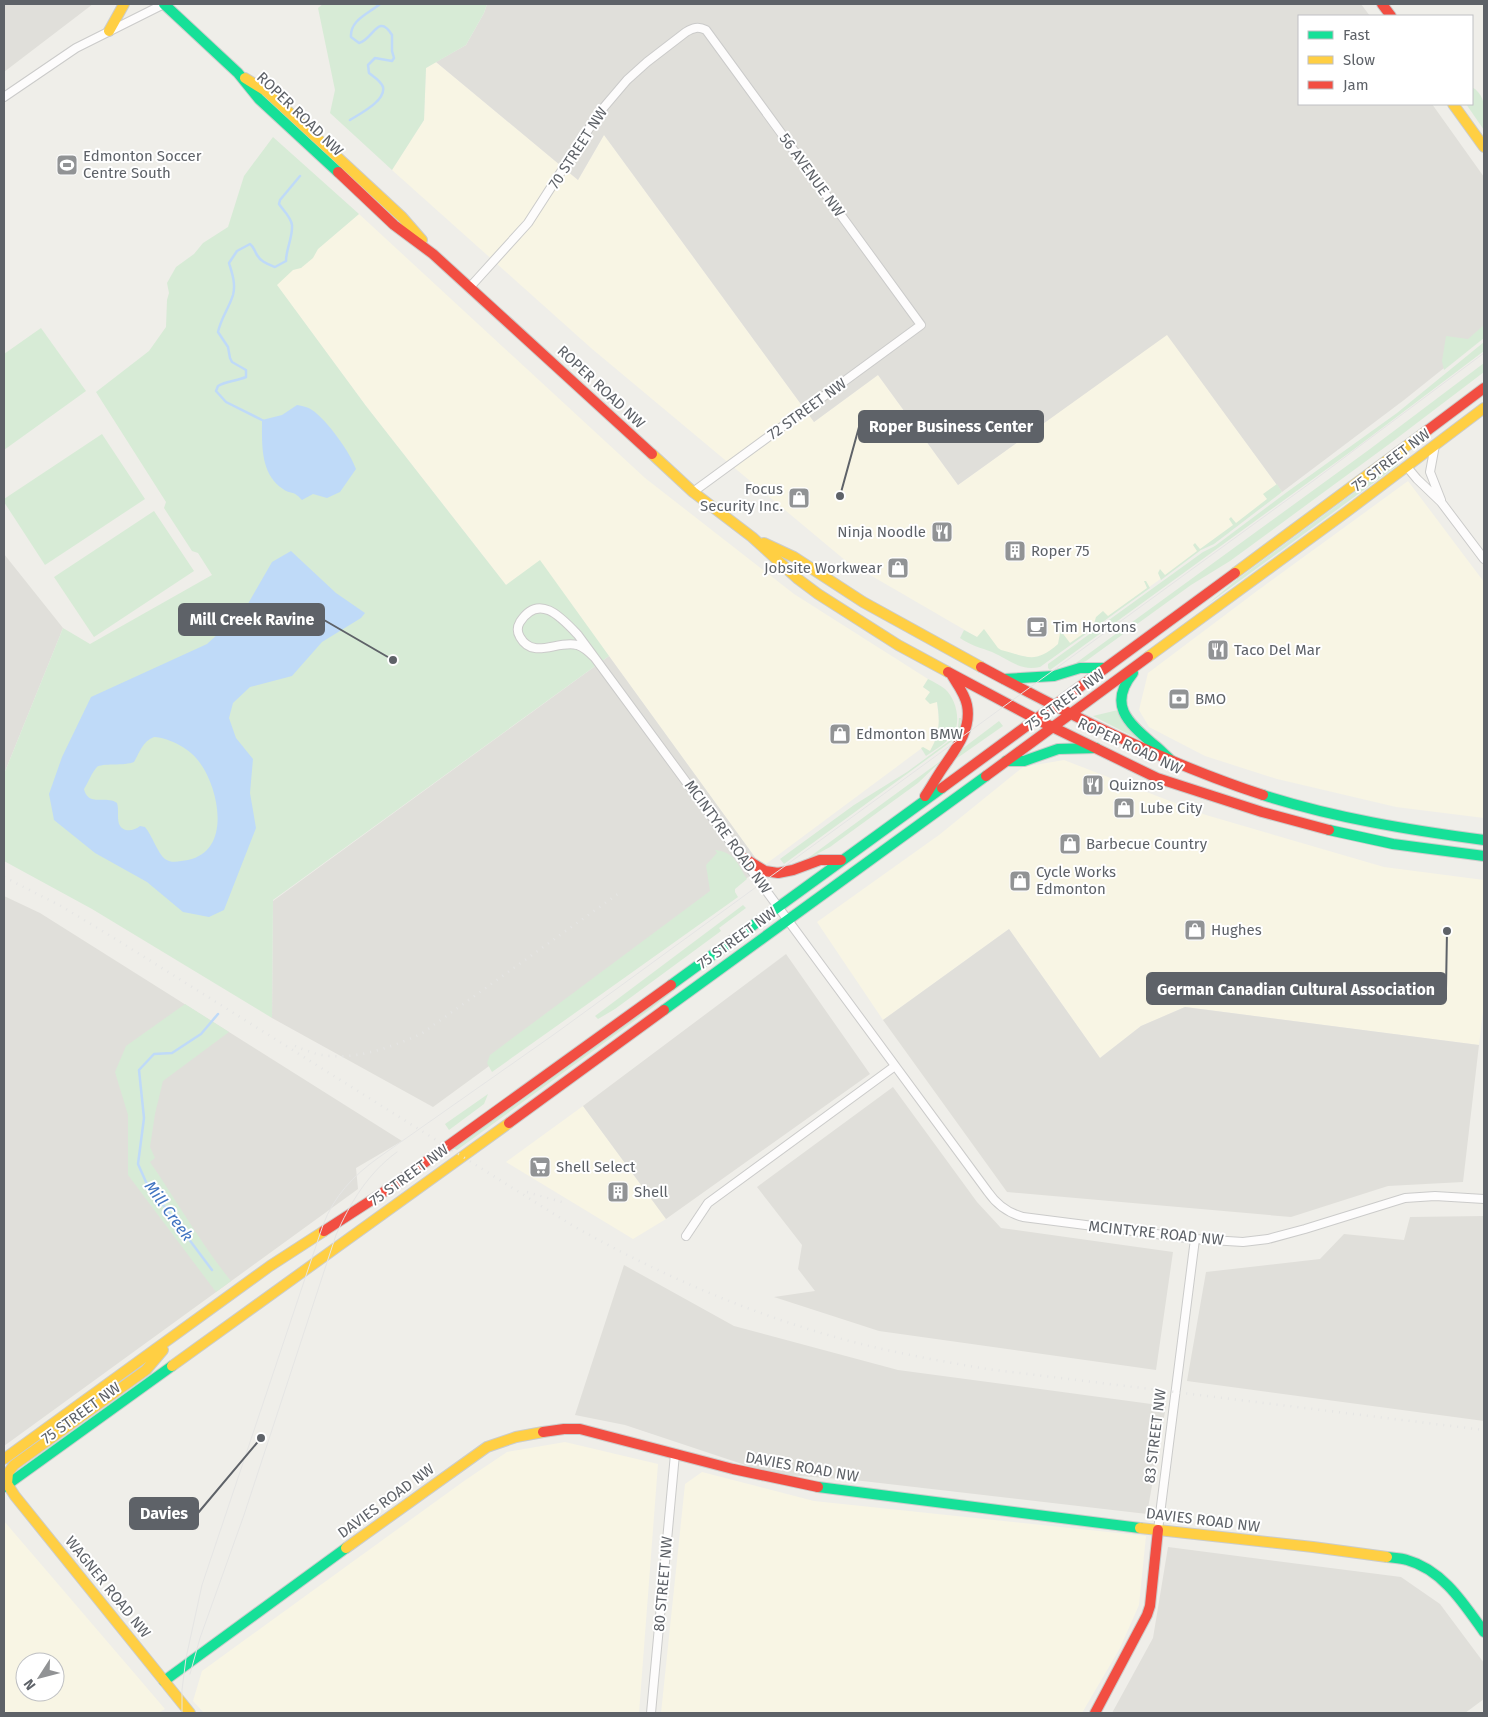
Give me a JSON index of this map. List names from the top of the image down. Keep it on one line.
{"streets":{"main road":["ROPER ROAD NW","75 STREET NW","83 STREET NW","DAVIES ROAD NW","WAGNER ROAD NW"],"street":["70 STREET NW","56 AVENUE NW","72 STREET NW","MCINTYRE ROAD NW","80 STREET NW"]},"crossings":[["ROPER ROAD NW","70 STREET NW"],["ROPER ROAD NW","72 STREET NW"],["ROPER ROAD NW","75 STREET NW"],["70 STREET NW","56 AVENUE NW"],["56 AVENUE NW","72 STREET NW"],["75 STREET NW","MCINTYRE ROAD NW"],["75 STREET NW","WAGNER ROAD NW"],["MCINTYRE ROAD NW","83 STREET NW"],["83 STREET NW","DAVIES ROAD NW"],["DAVIES ROAD NW","80 STREET NW"],["DAVIES ROAD NW","WAGNER ROAD NW"]],"water":["Mill Creek"],"places":{"sports":["Edmonton Soccer Centre South"],"other":["Roper Business Center","Mill Creek Ravine","German Canadian Cultural Association","Davies"],"shop":["Focus Security Inc.","Jobsite Workwear","Edmonton BMW","Lube City","Barbecue Country","Cycle Works Edmonton","Hughes"],"restaurant":["Ninja Noodle","Taco Del Mar","Quiznos"],"building":["Roper 75","Shell"],"cafe":["Tim Hortons"],"bank":["BMO"],"supermarket":["Shell Select"]},"legend":["Fast","Slow","Jam"],"north":"bottom left"}
